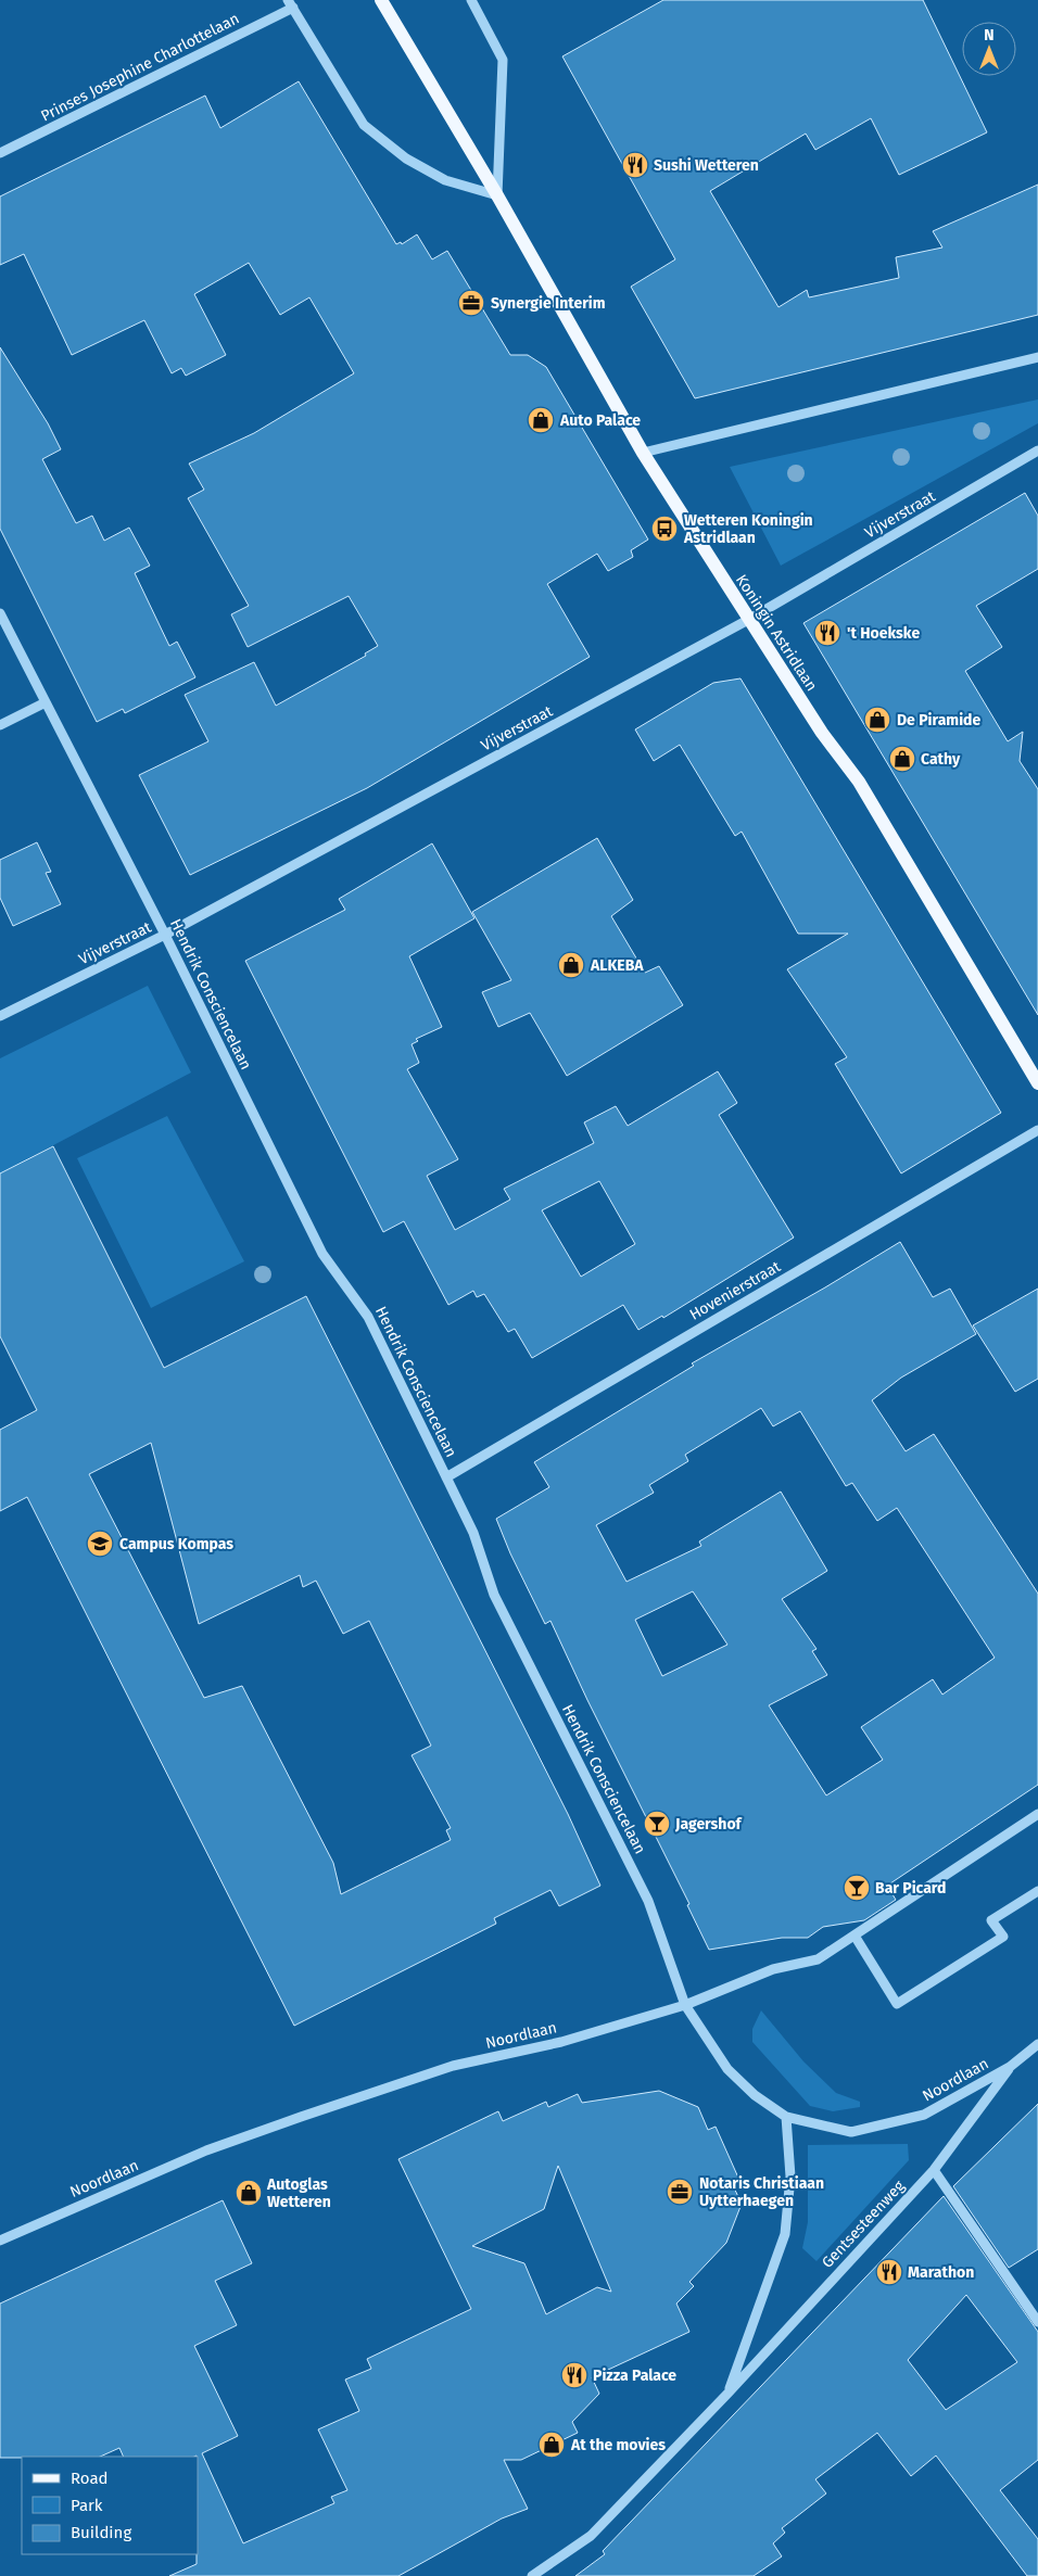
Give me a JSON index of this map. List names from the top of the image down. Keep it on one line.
{"streets":{"main road":["Koningin Astridlaan"],"street":["Prinses Josephine Charlottelaan","Vijverstraat","Hendrik Consciencelaan","Hovenierstraat","Noordlaan","Gentsesteenweg"]},"crossings":[["Vijverstraat","Koningin Astridlaan"],["Vijverstraat","Hendrik Consciencelaan"],["Hendrik Consciencelaan","Hovenierstraat"],["Hendrik Consciencelaan","Noordlaan"],["Noordlaan","Gentsesteenweg"]],"places":{"restaurant":["Sushi Wetteren","'t Hoekske","Marathon","Pizza Palace"],"office":["Synergie Interim","Notaris Christiaan Uytterhaegen"],"shop":["Auto Palace","De Piramide","Cathy","ALKEBA","Autoglas Wetteren","At the movies"],"bus stop":["Wetteren Koningin Astridlaan"],"school or university":["Campus Kompas"],"bar":["Jagershof","Bar Picard"]},"legend":["Road","Park","Building"],"north":"top"}
